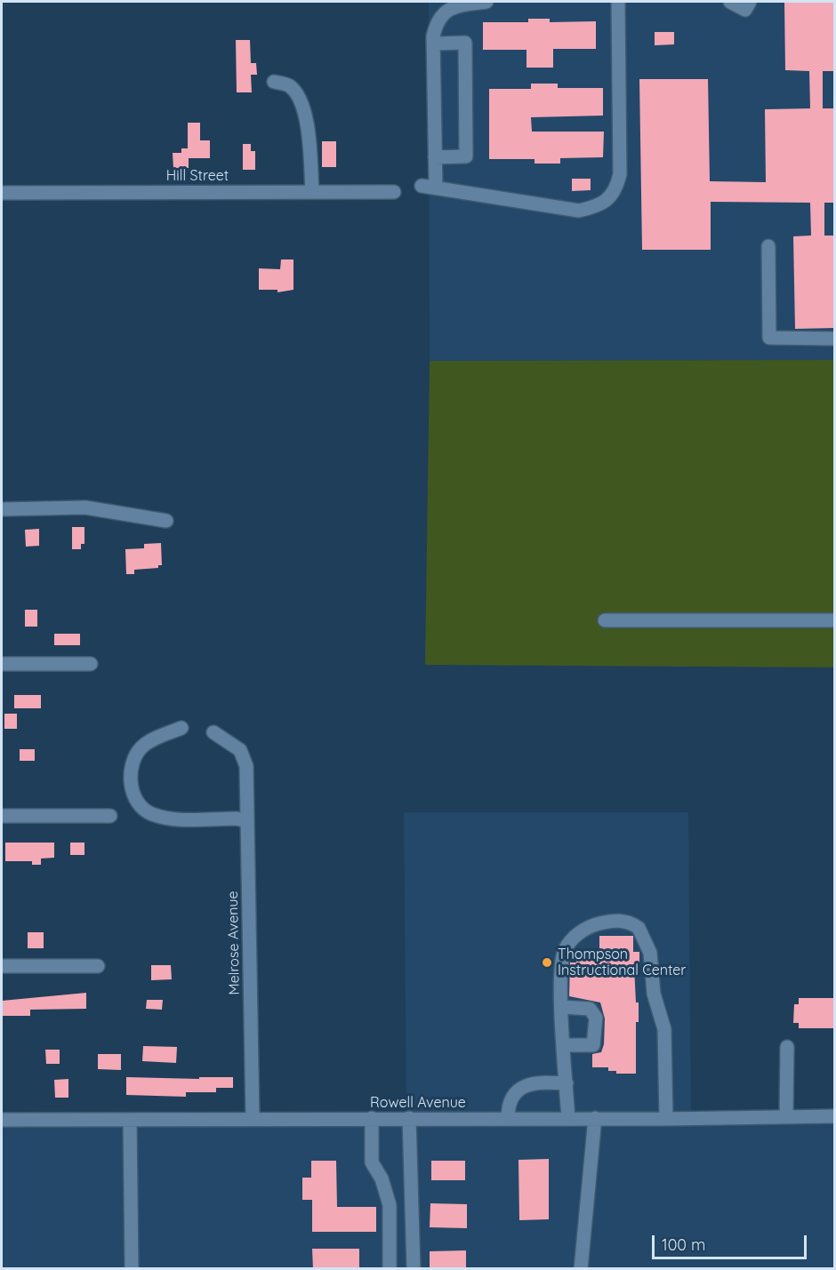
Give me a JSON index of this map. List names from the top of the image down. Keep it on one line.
{"streets":{"street":["Hill Street","Melrose Avenue","Rowell Avenue"]},"crossings":[["Melrose Avenue","Rowell Avenue"]],"places":["Thompson Instructional Center"],"scale_bar":"100 m"}
